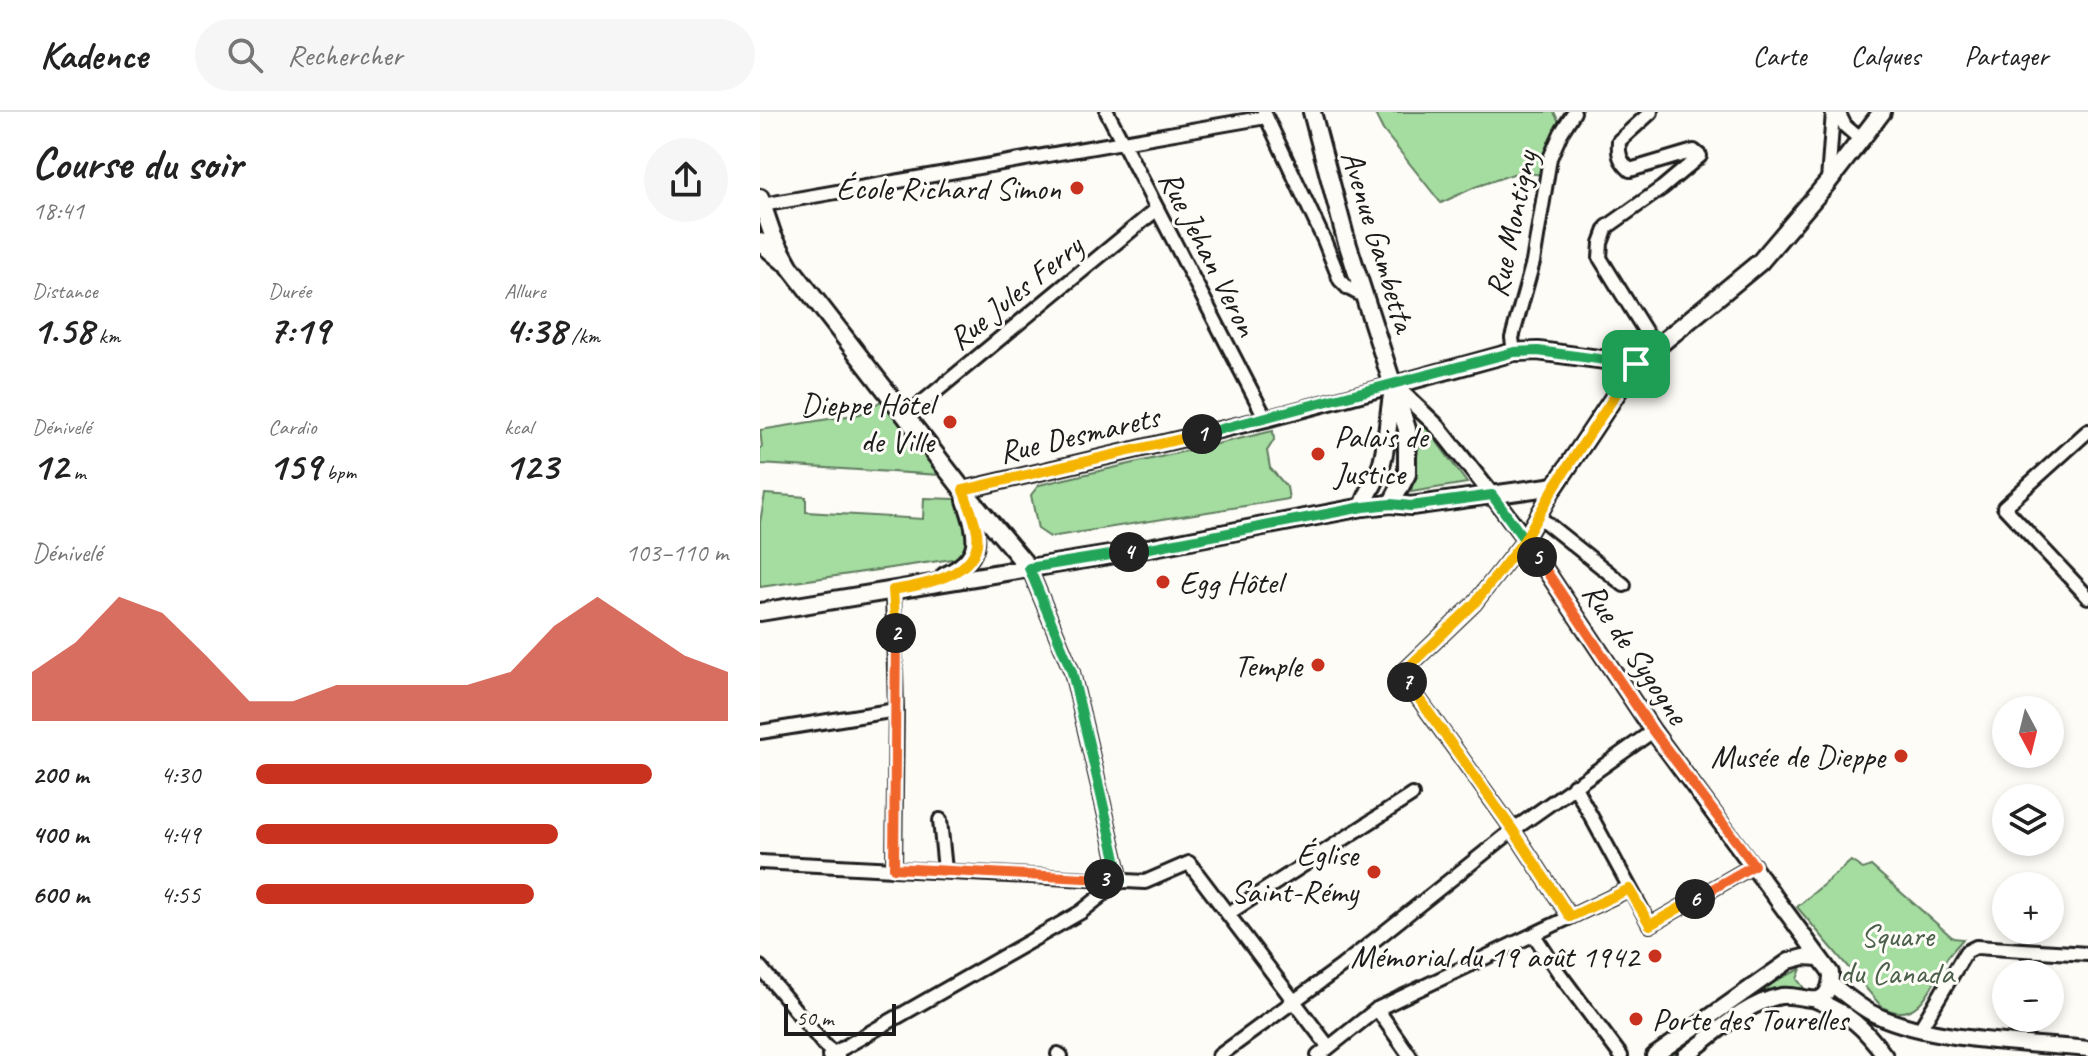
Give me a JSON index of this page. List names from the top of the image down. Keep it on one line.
{"streets":{"main road":["Avenue Gambetta"],"street":["Rue Montigny","Rue Jehan Veron","Rue Jules Ferry","Rue Desmarets","Rue de Sygogne"]},"crossings":[["Avenue Gambetta","Rue Desmarets"],["Avenue Gambetta","Rue de Sygogne"],["Rue Jehan Veron","Rue Jules Ferry"],["Rue Jehan Veron","Rue Desmarets"],["Rue Desmarets","Rue de Sygogne"]],"parks":["Square du Canada"],"places":["École Richard Simon","Dieppe Hôtel de Ville","Palais de Justice","Egg Hôtel","Temple","Musée de Dieppe","Église Saint-Rémy","Mémorial du 19 août 1942","Porte des Tourelles"],"scale_bar":"50 m","north":"bottom","page":{"header":"Kadence","search":"Rechercher","nav":["Carte","Calques","Partager"],"heading":["Course du soir","18:41"],"stats":[["Distance","1.58 km"],["Durée","7:19"],["Allure","4:38 /km"],["Dénivelé","12 m"],["Cardio","159 bpm"],["kcal","123"]],"pins":["1","4","5","2","7","3","6"],"chart":["Dénivelé","103–110 m"],"map_buttons":["+","−"],"list":[{"name":"200 m","note":"4:30"},{"name":"400 m","note":"4:49"},{"name":"600 m","note":"4:55"}],"scale":"50 m"}}
